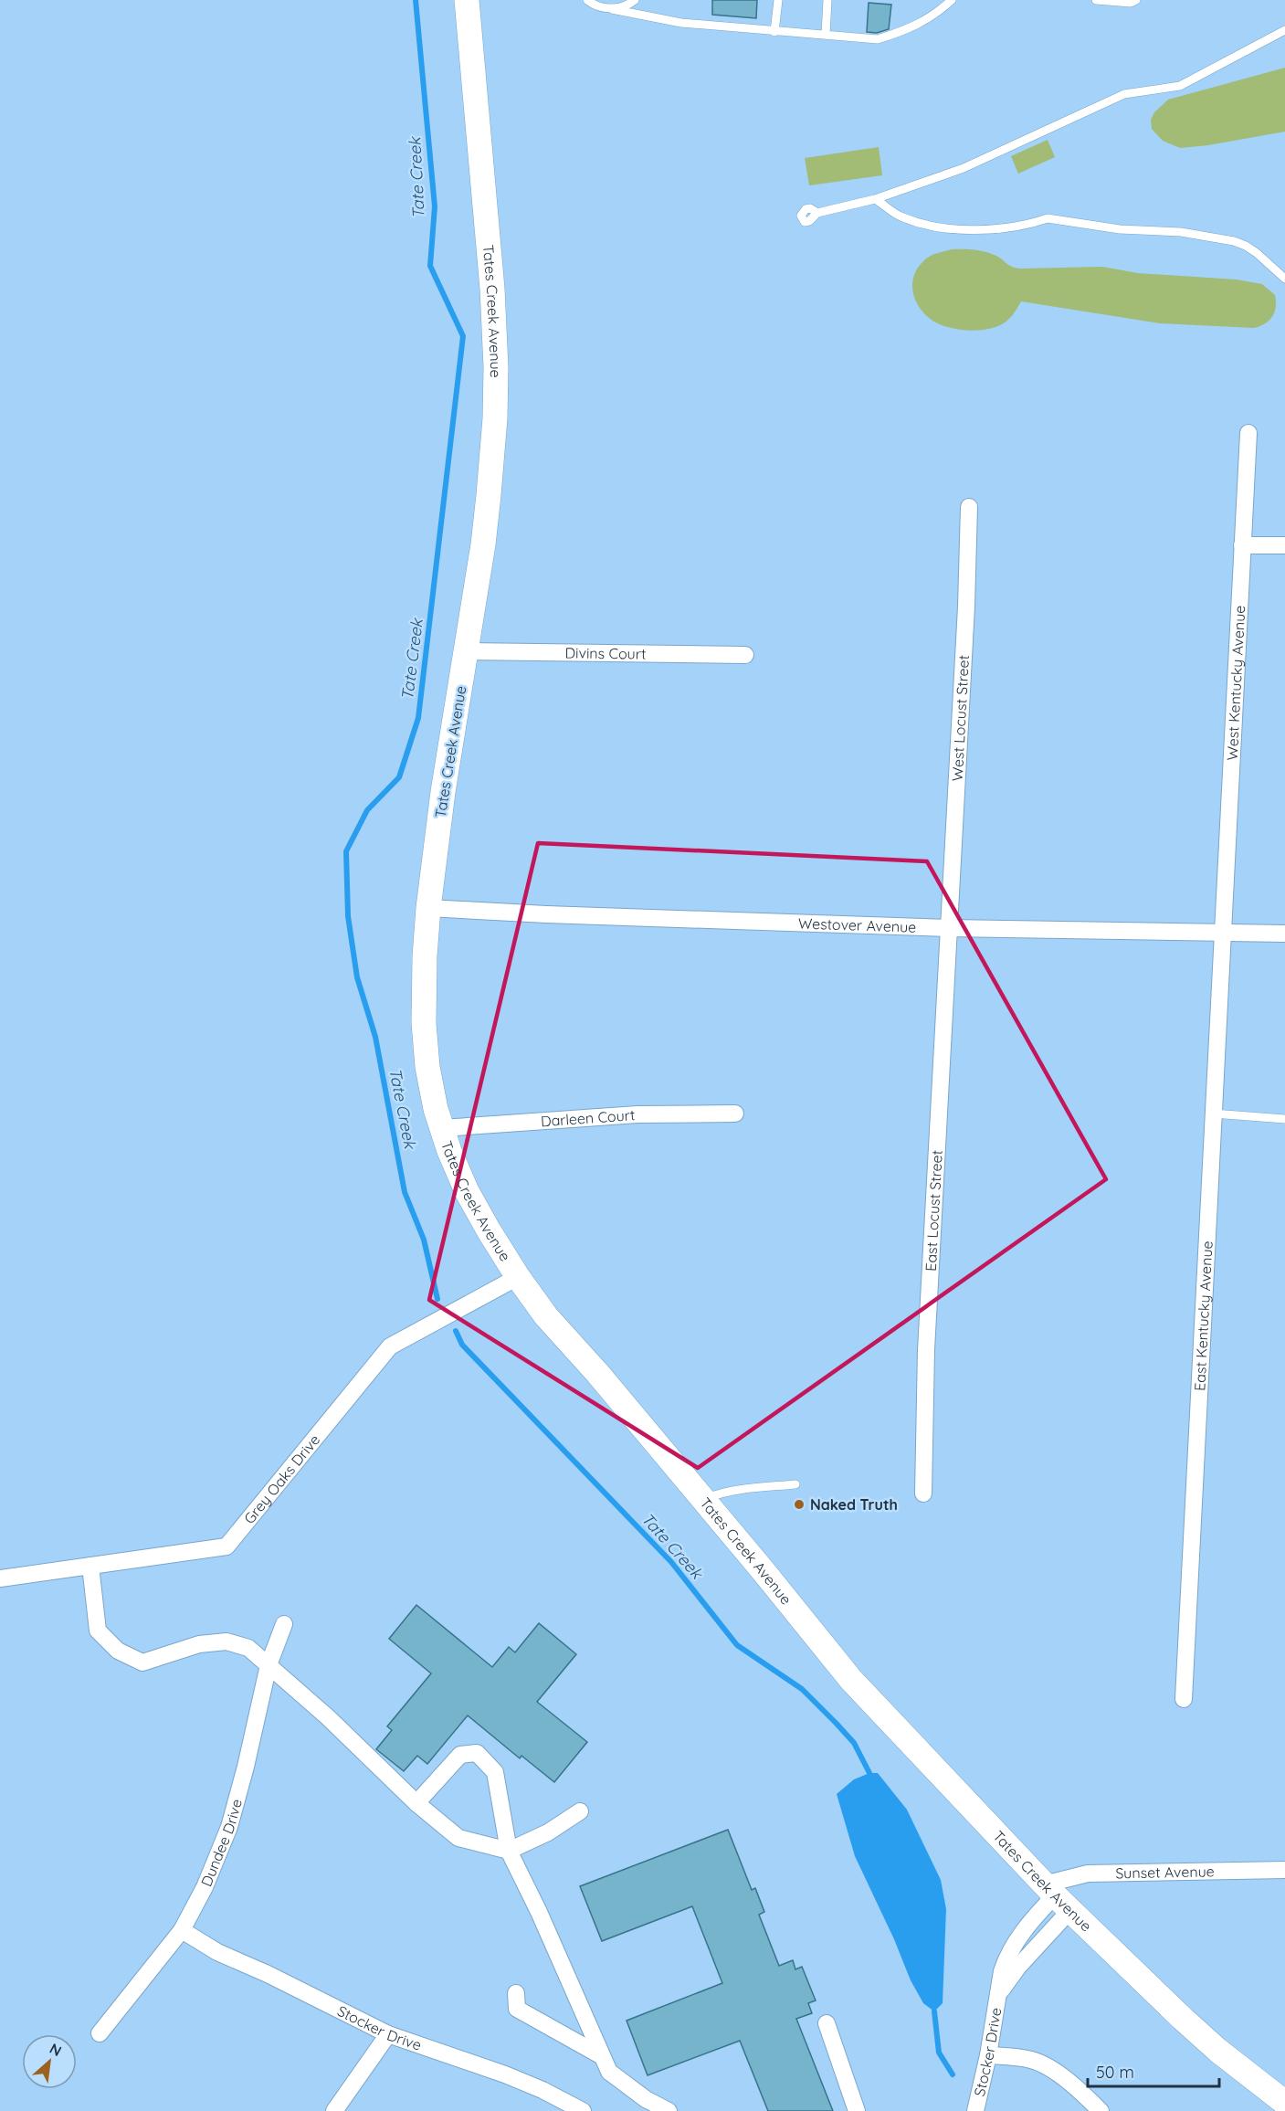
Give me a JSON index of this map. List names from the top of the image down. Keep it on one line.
{"streets":{"main road":["Tates Creek Avenue"],"street":["Divins Court","West Kentucky Avenue","West Locust Street","Westover Avenue","Darleen Court","East Locust Street","East Kentucky Avenue","Grey Oaks Drive","Dundee Drive","Sunset Avenue","Stocker Drive"]},"crossings":[["Tates Creek Avenue","Divins Court"],["Tates Creek Avenue","Westover Avenue"],["Tates Creek Avenue","Darleen Court"],["Tates Creek Avenue","Grey Oaks Drive"],["Tates Creek Avenue","Sunset Avenue"],["Tates Creek Avenue","Stocker Drive"],["West Kentucky Avenue","Westover Avenue"],["West Kentucky Avenue","East Kentucky Avenue"],["West Locust Street","Westover Avenue"],["West Locust Street","East Locust Street"],["Westover Avenue","East Locust Street"],["Westover Avenue","East Kentucky Avenue"],["Dundee Drive","Stocker Drive"],["Sunset Avenue","Stocker Drive"]],"water":["Tate Creek"],"places":["Naked Truth"],"scale_bar":"50 m","north":"top right"}
